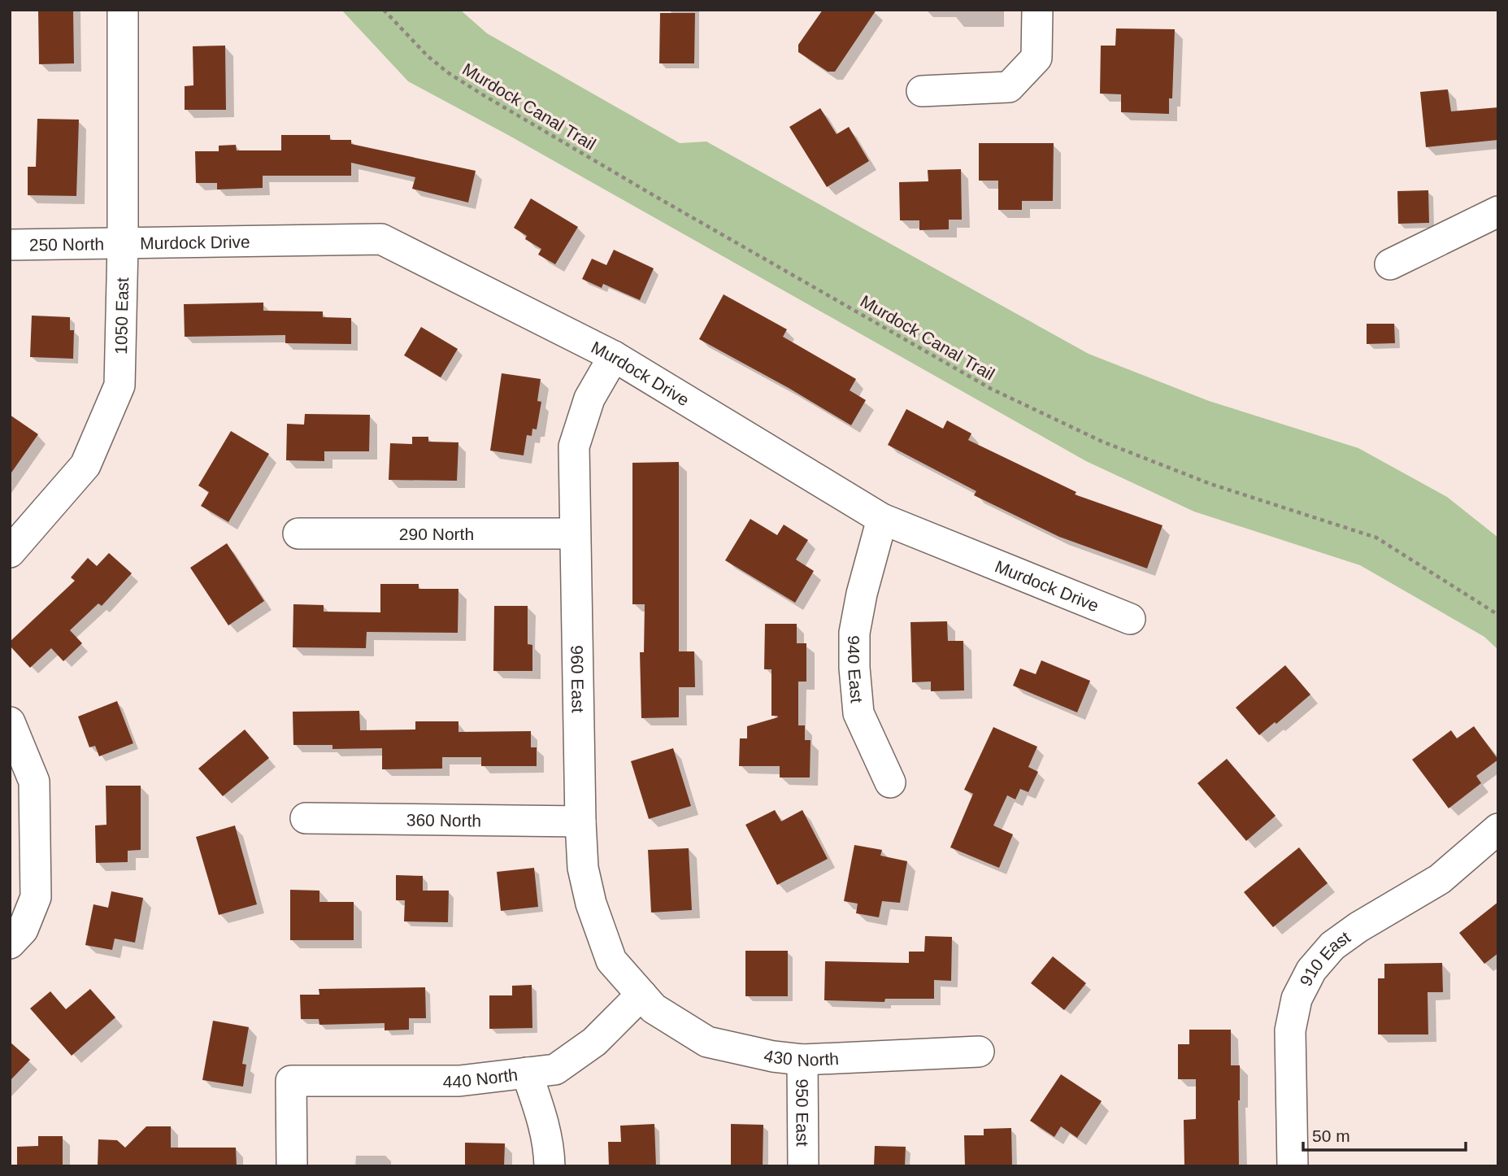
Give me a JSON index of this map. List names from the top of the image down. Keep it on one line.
{"streets":{"street":["Murdock Drive","250 North","1050 East","290 North","940 East","960 East","360 North","910 East","430 North","440 North","950 East"],"path":["Murdock Canal Trail"]},"crossings":[["Murdock Drive","250 North"],["Murdock Drive","1050 East"],["Murdock Drive","940 East"],["Murdock Drive","960 East"],["250 North","1050 East"],["290 North","960 East"],["960 East","360 North"],["960 East","430 North"],["960 East","440 North"],["430 North","440 North"],["430 North","950 East"]],"scale_bar":"50 m"}
